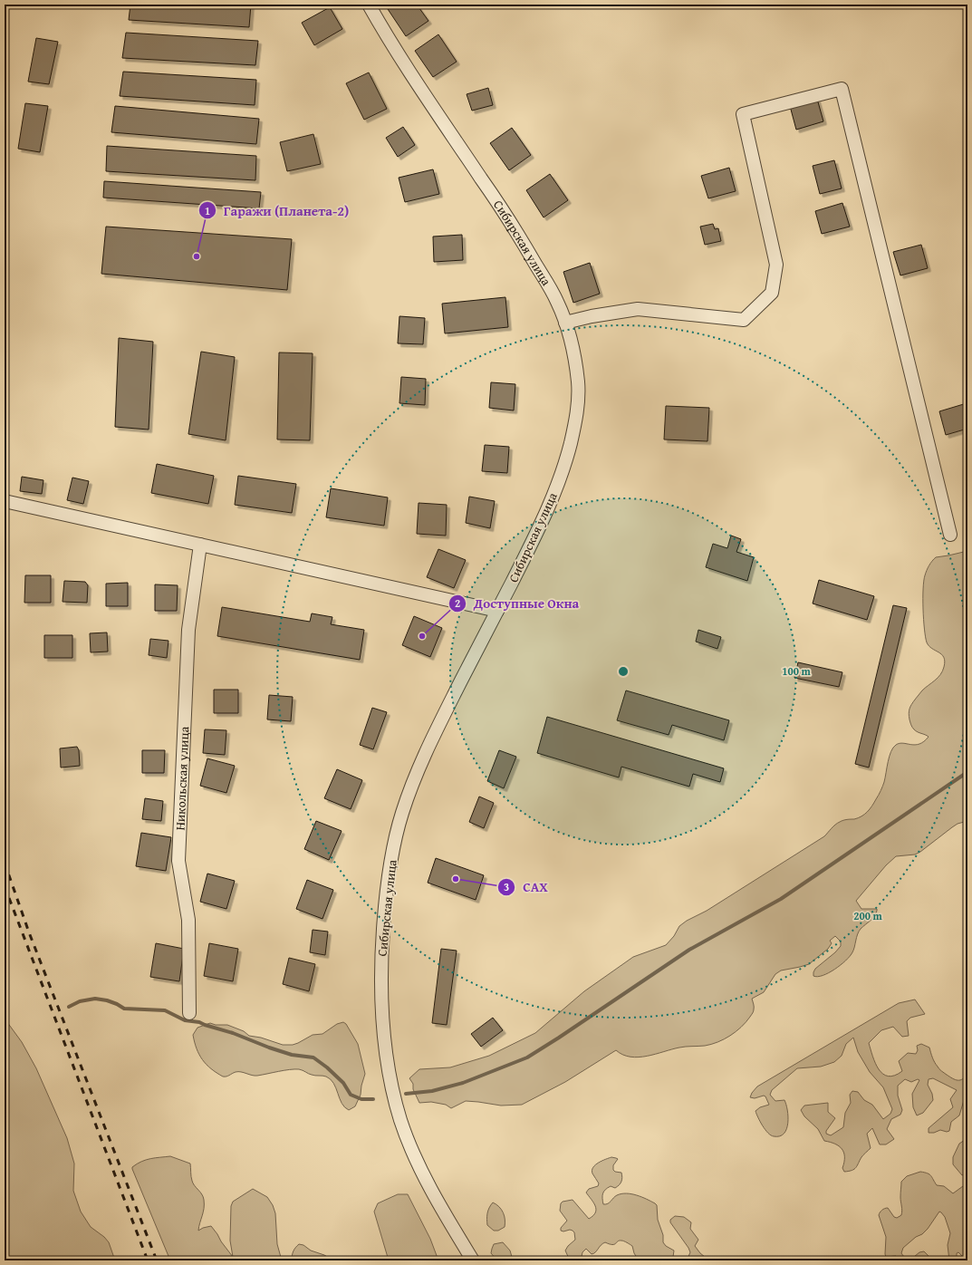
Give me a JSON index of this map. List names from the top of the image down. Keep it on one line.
{"streets":{"street":["Сибирская улица","Никольская улица"]},"places":["Гаражи (Планета-2)","Доступные Окна","САХ"],"rings":["100 m","200 m"]}
